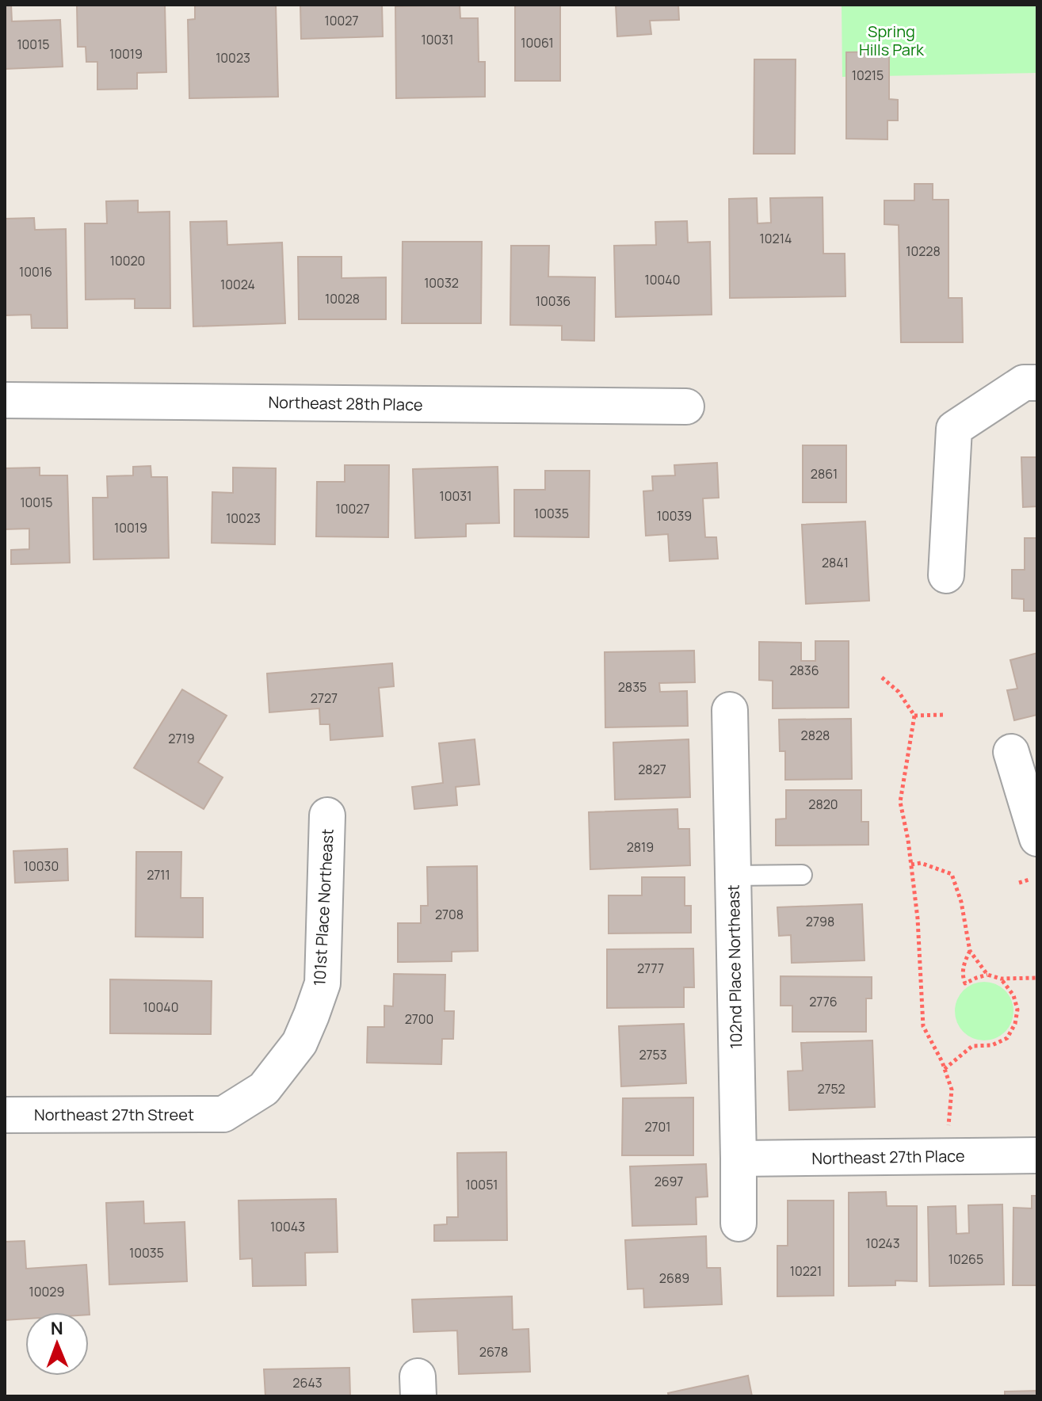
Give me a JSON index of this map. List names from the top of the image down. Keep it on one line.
{"streets":{"street":["Northeast 28th Place","101st Place Northeast","102nd Place Northeast","Northeast 27th Street","Northeast 27th Place"]},"crossings":[["101st Place Northeast","Northeast 27th Street"],["102nd Place Northeast","Northeast 27th Place"]],"parks":["Spring Hills Park"],"house_numbers":["10027","10031","10061","10015","10019","10023","10215","10214","10228","10020","10016","10040","10032","10024","10028","10036","2861","10031","10015","10027","10035","10039","10023","10019","2841","2836","2835","2727","2828","2719","2827","2820","2819","10030","2711","2708","2798","2777","2776","10040","2700","2753","2752","2701","2697","10051","10043","10243","10035","10265","10221","2689","10029","2678","2643"],"north":"top"}
